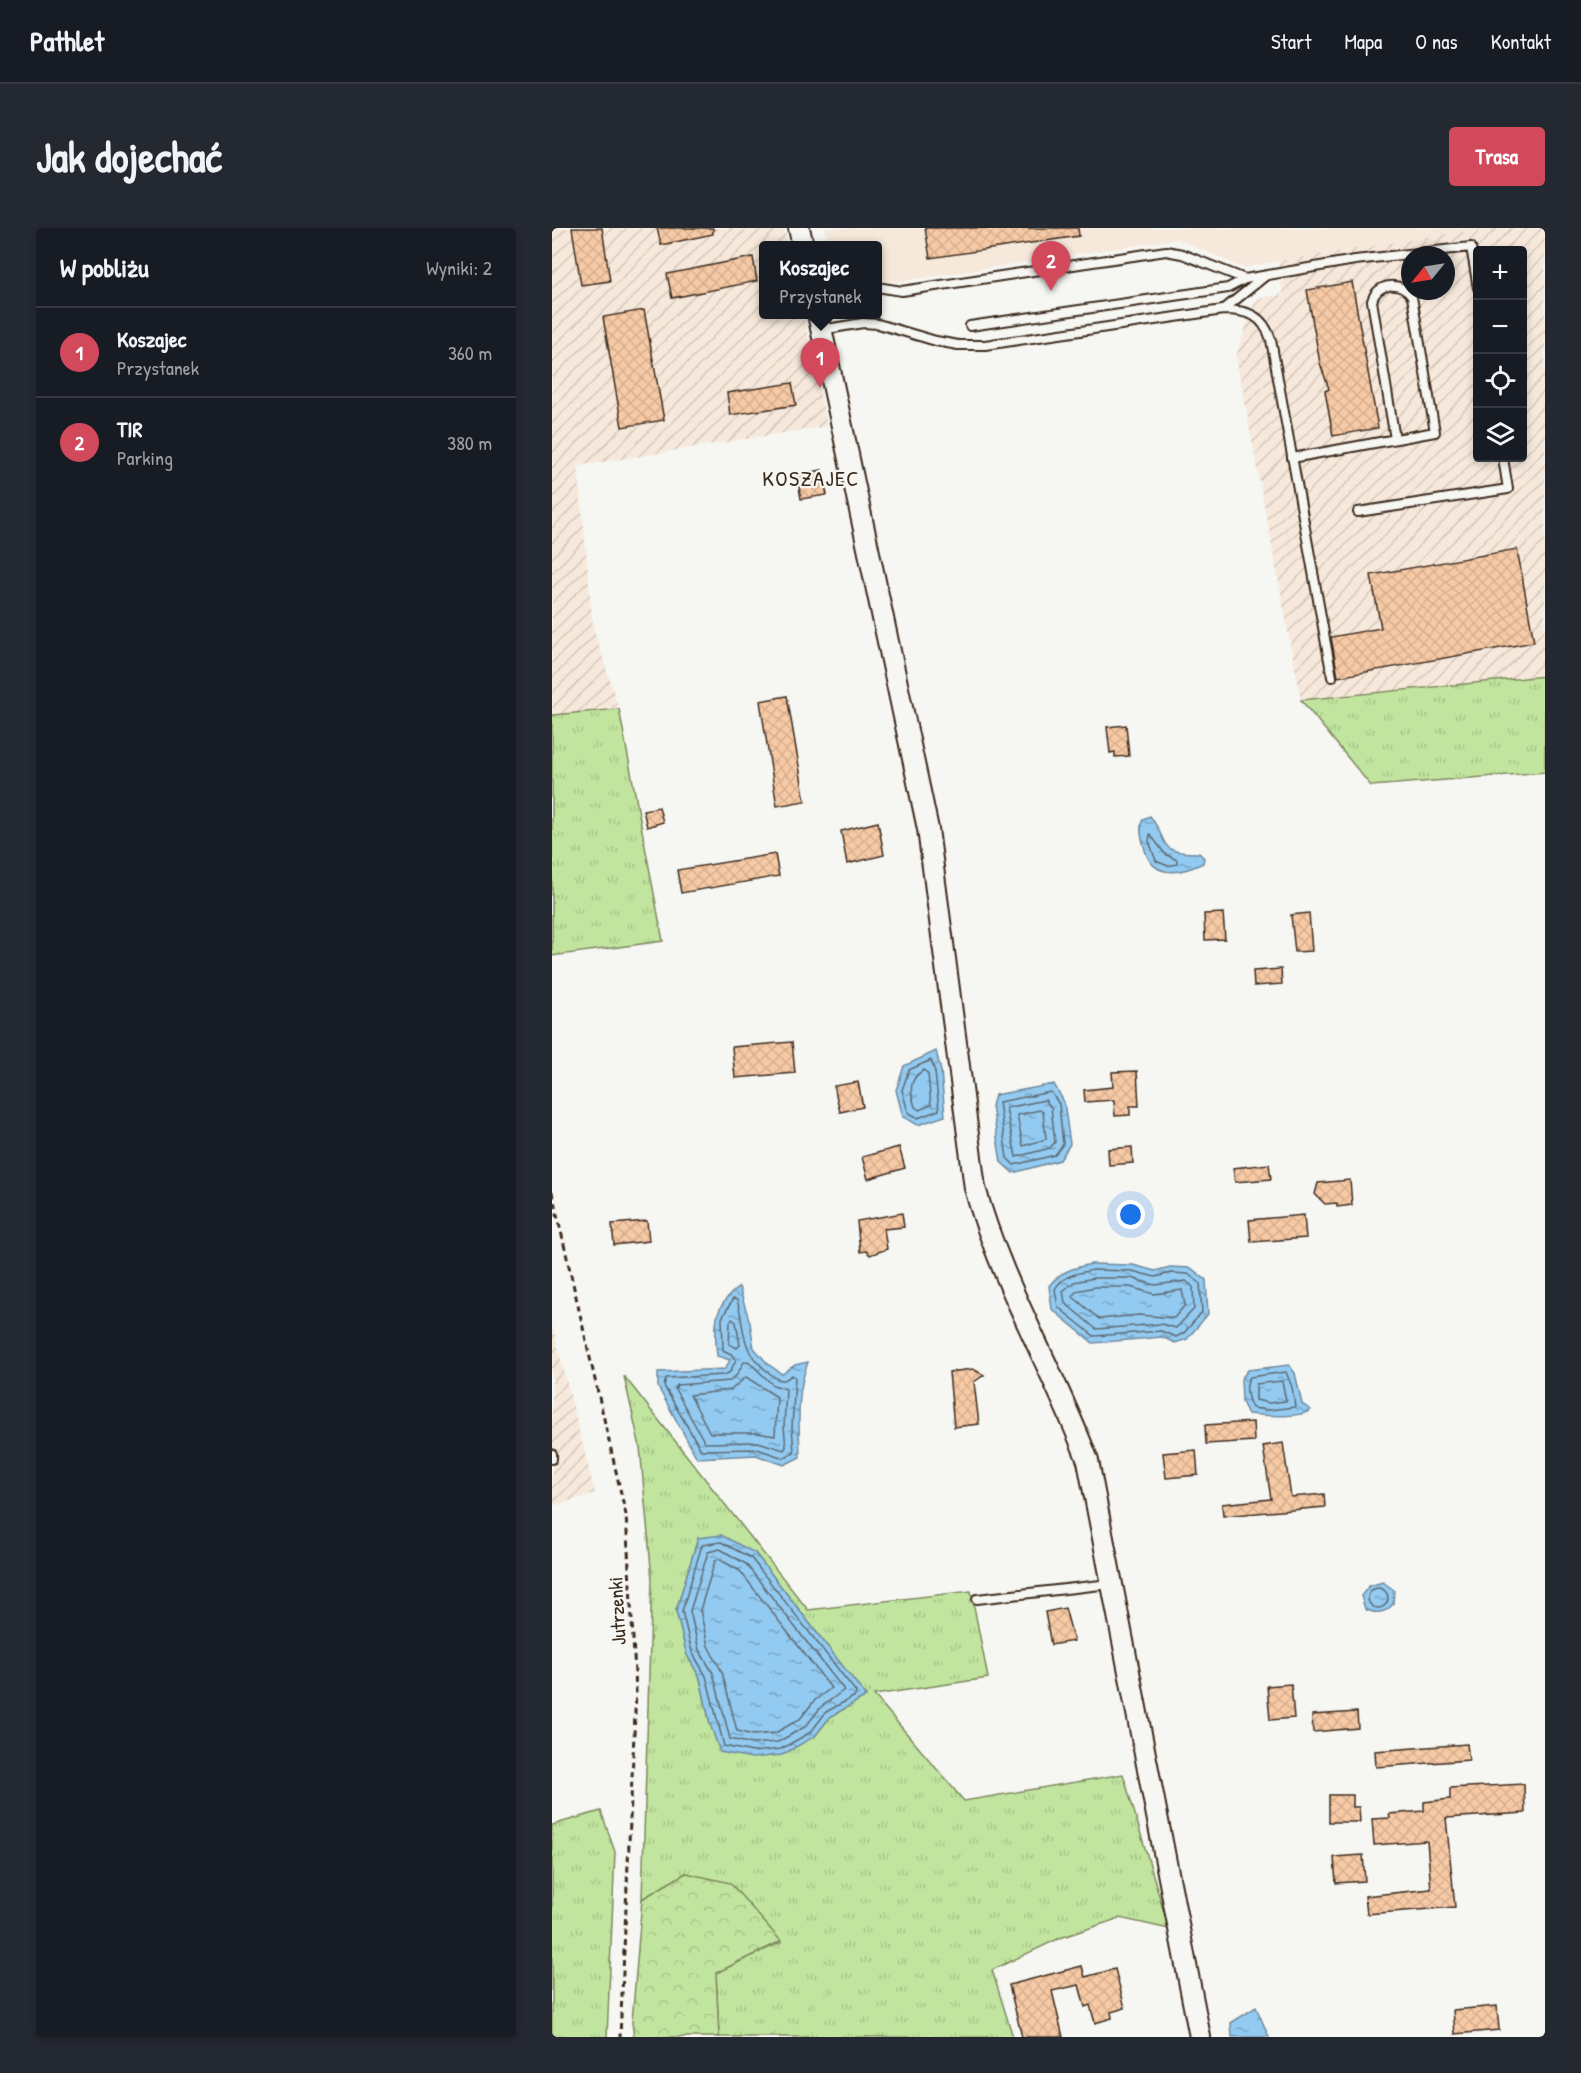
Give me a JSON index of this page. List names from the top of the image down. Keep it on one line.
{"streets":{"path":["Jutrzenki"]},"districts":["KOSZAJEC"],"north":"bottom left","page":{"header":"Pathlet","nav":["Start","Mapa","O nas","Kontakt"],"buttons":"Trasa","title":"Jak dojechać","heading":["W pobliżu","Wyniki: 2"],"popup":["Koszajec","Przystanek"],"pins":["2","1"],"map_buttons":["+","−"],"list":[{"mark":"1","name":"Koszajec","note":"Przystanek","value":"360 m"},{"mark":"2","name":"TIR","note":"Parking","value":"380 m"}]}}
